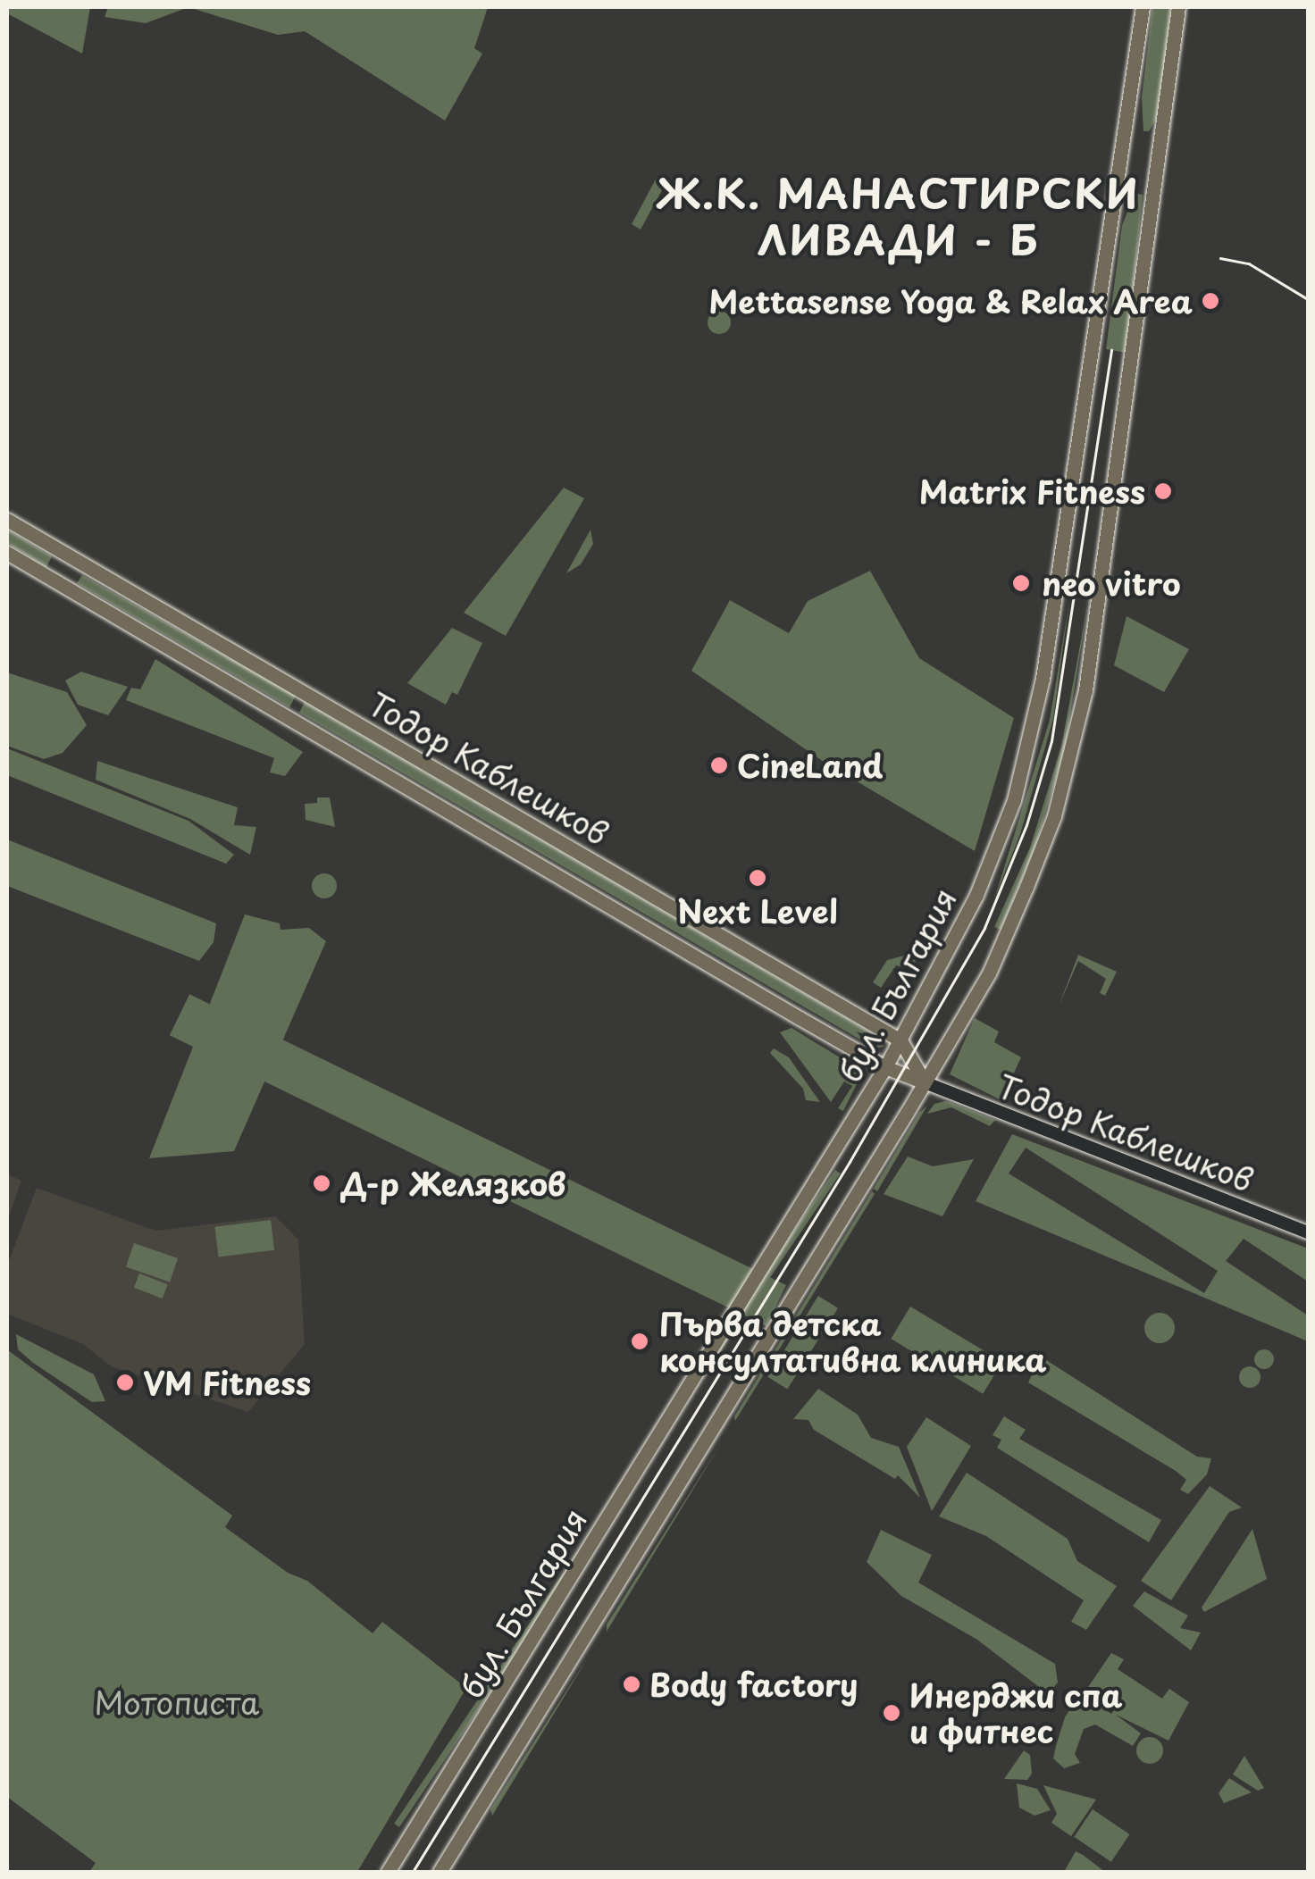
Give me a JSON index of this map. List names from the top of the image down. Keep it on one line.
{"streets":{"main road":["Тодор Каблешков","бул. България"]},"crossings":[["Тодор Каблешков","бул. България"]],"districts":["Ж.К. МАНАСТИРСКИ ЛИВАДИ - Б"],"parks":["Мотописта"],"places":["Mettasense Yoga & Relax Area","Matrix Fitness","neo vitro","CineLand","Next Level","Д-р Желязков","Първа детска консултативна клиника","VM Fitness","Body factory","Инерджи спа и фитнес"]}
